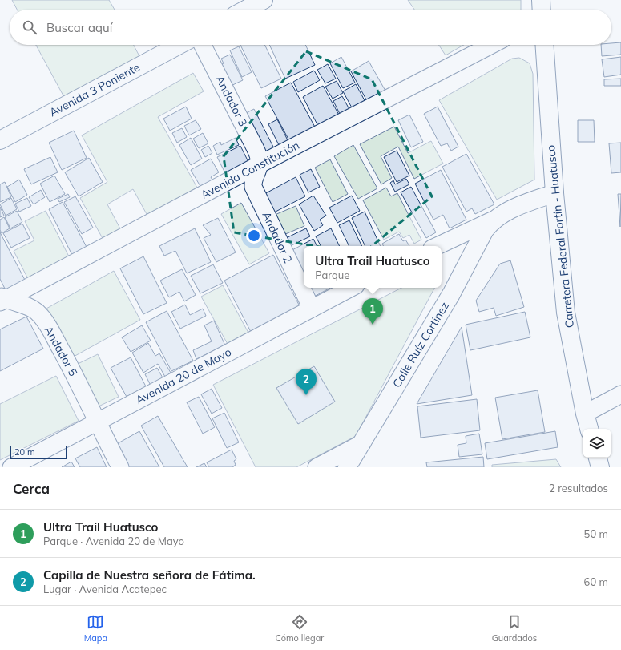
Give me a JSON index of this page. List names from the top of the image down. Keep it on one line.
{"streets":{"street":["Avenida 3 Poniente","Andador 3","Avenida Constitución","Carretera Federal Fortín - Huatusco","Andador 2","Calle Ruíz Cortinez","Andador 5","Avenida 20 de Mayo"]},"crossings":[["Andador 3","Avenida Constitución"],["Andador 3","Andador 2"],["Avenida Constitución","Andador 2"],["Avenida Constitución","Andador 5"],["Andador 2","Avenida 20 de Mayo"],["Andador 5","Avenida 20 de Mayo"]],"scale_bar":"20 m","page":{"search":"Buscar aquí","popup":["Ultra Trail Huatusco","Parque"],"pins":["1","2"],"scale":"20 m","heading":["Cerca","2 resultados"],"list":[{"mark":"1","name":"Ultra Trail Huatusco","note":"Parque · Avenida 20 de Mayo","value":"50 m"},{"mark":"2","name":"Capilla de Nuestra señora de Fátima.","note":"Lugar · Avenida Acatepec","value":"60 m"}],"nav":["Mapa","Cómo llegar","Guardados"]}}
